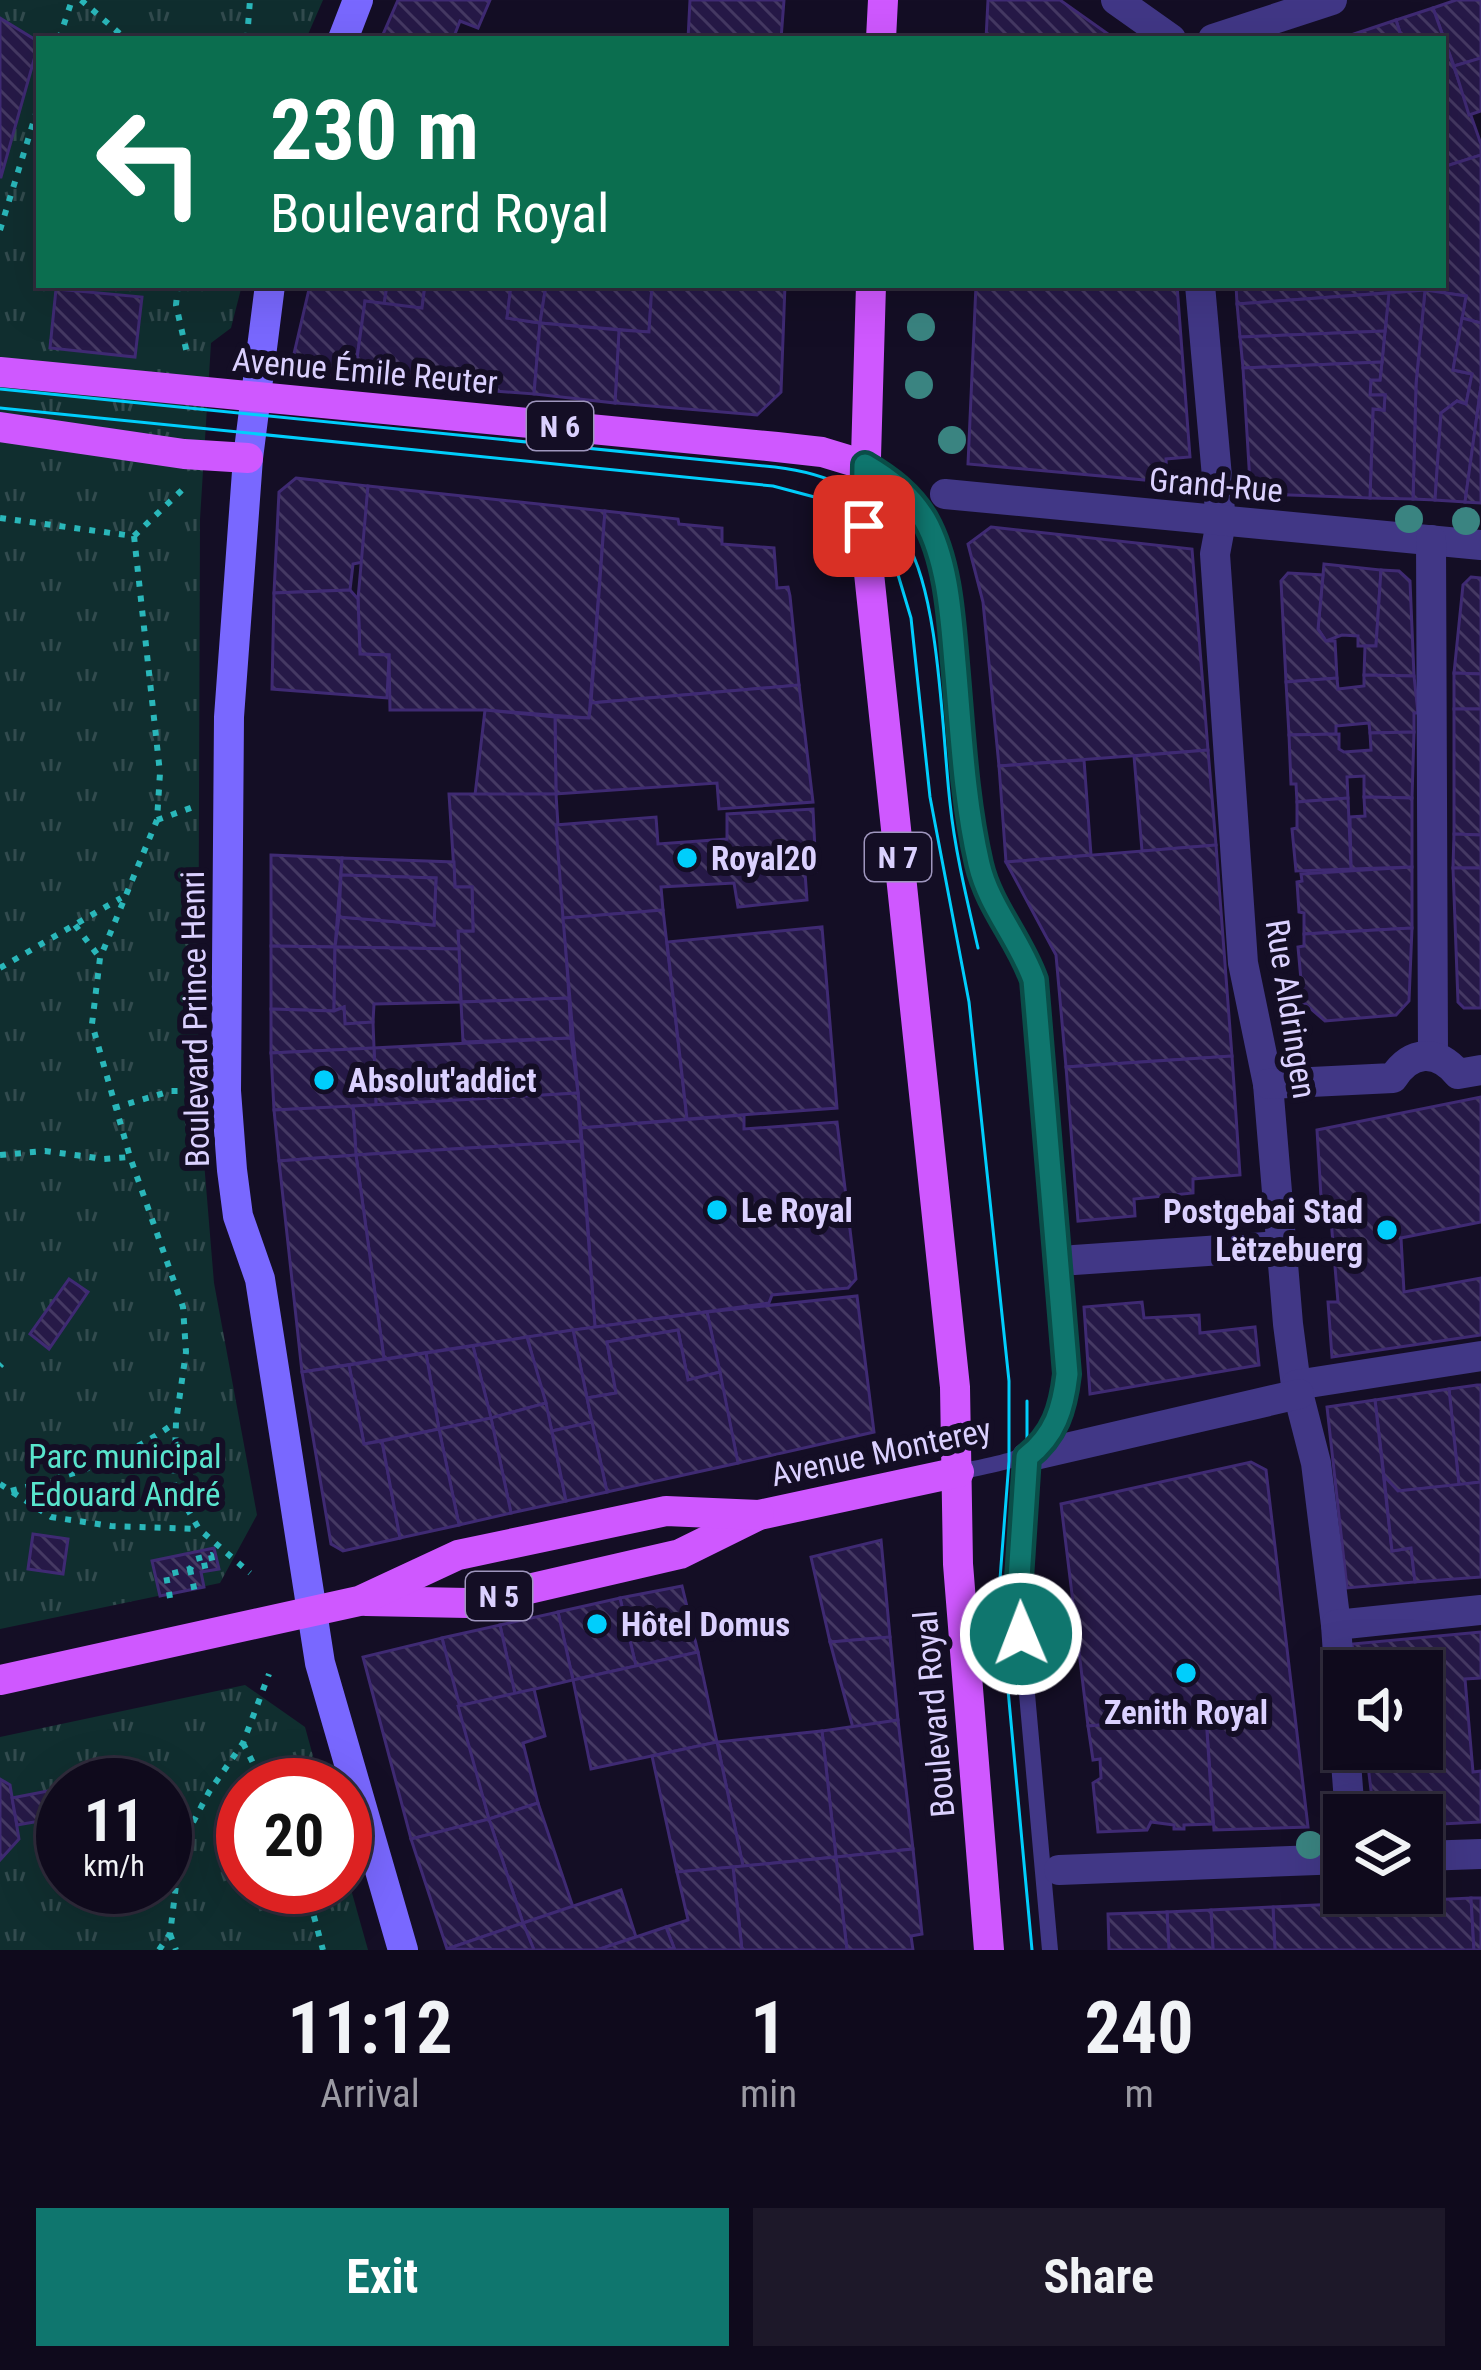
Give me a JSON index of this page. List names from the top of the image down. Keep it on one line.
{"streets":{"main road":["Avenue Émile Reuter","N 6","N 7","Boulevard Prince Henri","Avenue Monterey","N 5","Boulevard Royal"],"street":["Grand-Rue","Rue Aldringen"]},"crossings":[["Avenue Émile Reuter","N 7"],["Avenue Émile Reuter","Boulevard Prince Henri"],["Grand-Rue","Rue Aldringen"],["N 7","Avenue Monterey"],["N 7","Boulevard Royal"],["Rue Aldringen","Avenue Monterey"],["Boulevard Prince Henri","Avenue Monterey"],["Avenue Monterey","Boulevard Royal"]],"parks":["Parc municipal Edouard André"],"places":["Royal20","Absolut'addict","Le Royal","Postgebai Stad Lëtzebuerg","Hôtel Domus","Zenith Royal"],"page":{"turn":["230 m","Boulevard Royal"],"speed":"11 km/h","limit":"20","eta":["11:12","Arrival","1","min","240","m"],"buttons":["Exit","Share"]}}
